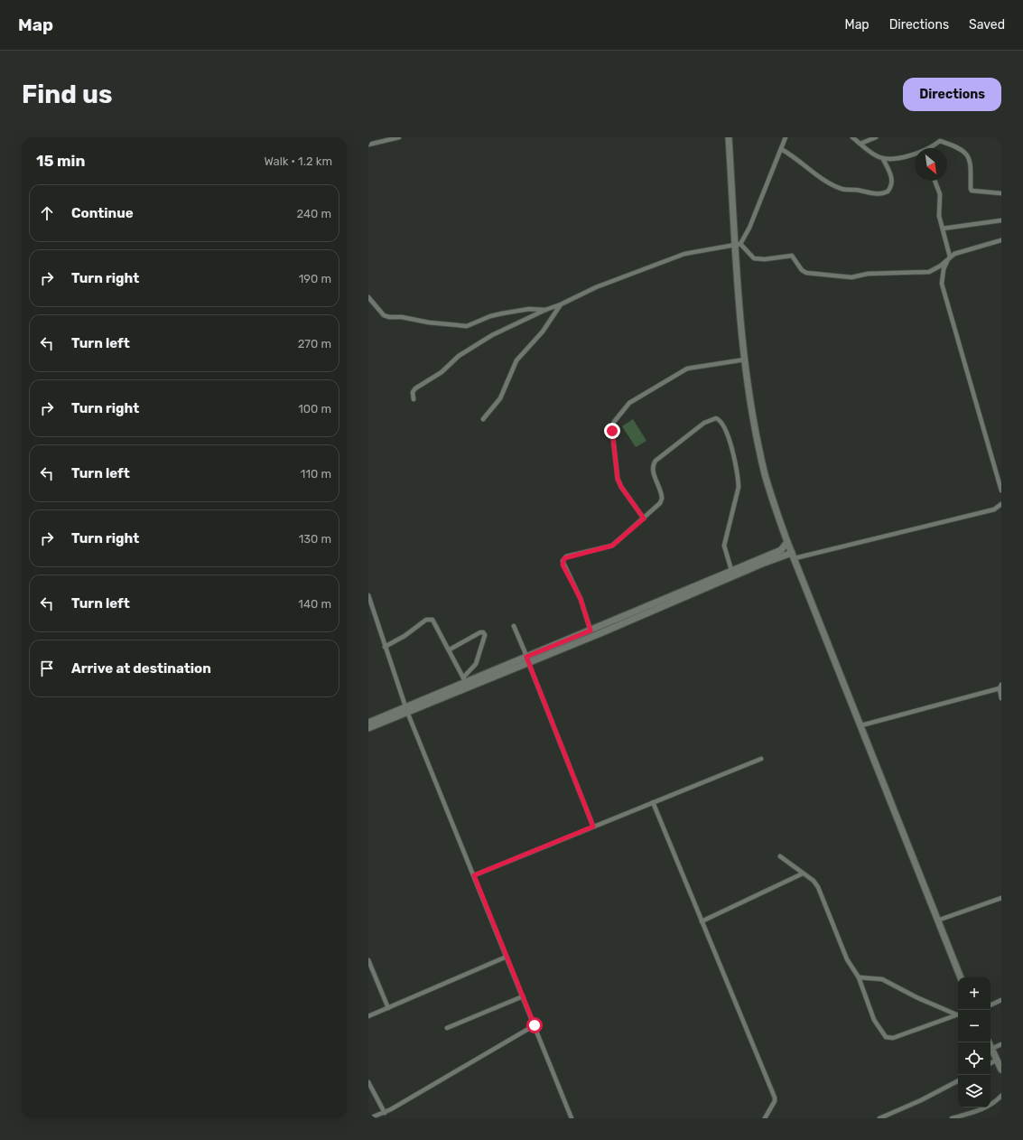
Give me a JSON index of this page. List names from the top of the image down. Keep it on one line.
{"north":"bottom right","page":{"header":"Map","nav":["Map","Directions","Saved"],"buttons":"Directions","title":"Find us","heading":["15 min","Walk · 1.2 km"],"list":[["Continue","240 m"],["Turn right","190 m"],["Turn left","270 m"],["Turn right","100 m"],["Turn left","110 m"],["Turn right","130 m"],["Turn left","140 m"],"Arrive at destination"],"map_buttons":["+","−"]}}
